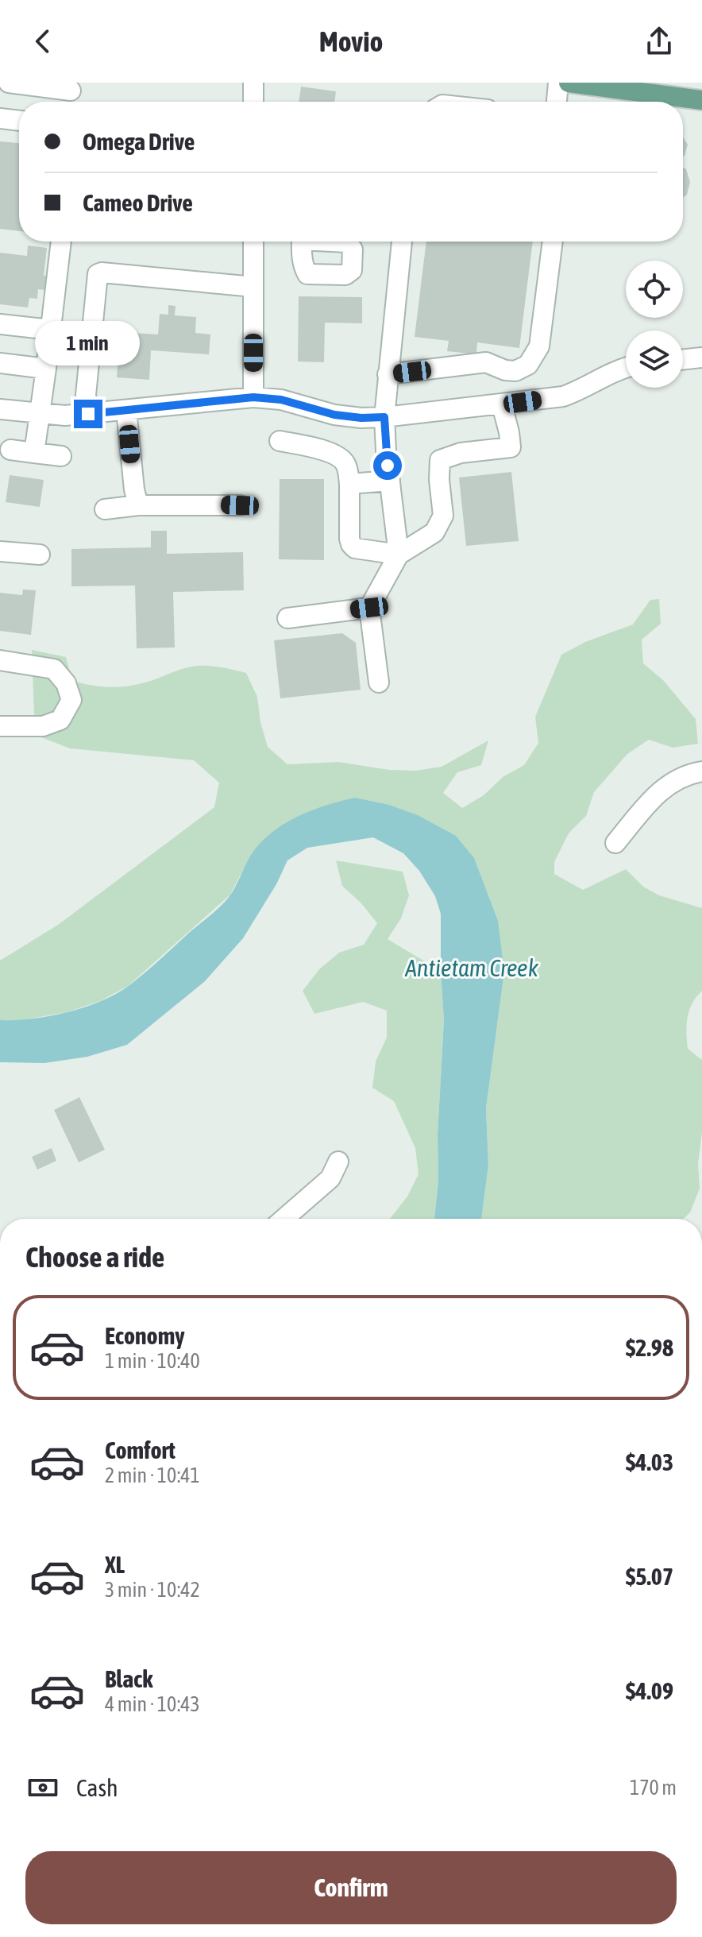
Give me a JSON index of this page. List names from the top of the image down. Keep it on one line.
{"water":["Antietam Creek"],"page":{"header":"Movio","banner":["Omega Drive","Cameo Drive"],"bubble":"1 min","heading":"Choose a ride","list":[{"name":"Economy","note":"1 min · 10:40","value":"$2.98"},{"name":"Comfort","note":"2 min · 10:41","value":"$4.03"},{"name":"XL","note":"3 min · 10:42","value":"$5.07"},{"name":"Black","note":"4 min · 10:43","value":"$4.09"}],"pay":["Cash","170 m"],"buttons":"Confirm"}}
